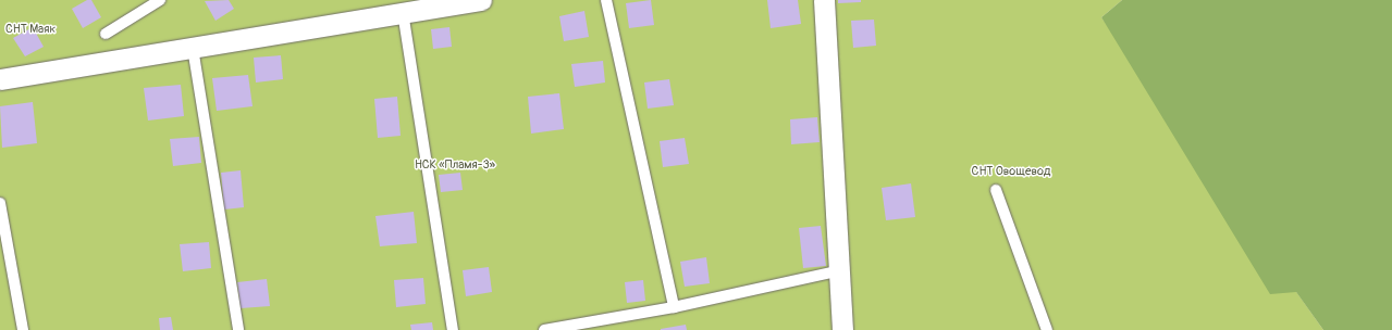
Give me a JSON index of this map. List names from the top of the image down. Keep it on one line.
{"parks":["СНТ Маяк","НСК «Пламя-3»","СНТ Овощевод"]}
